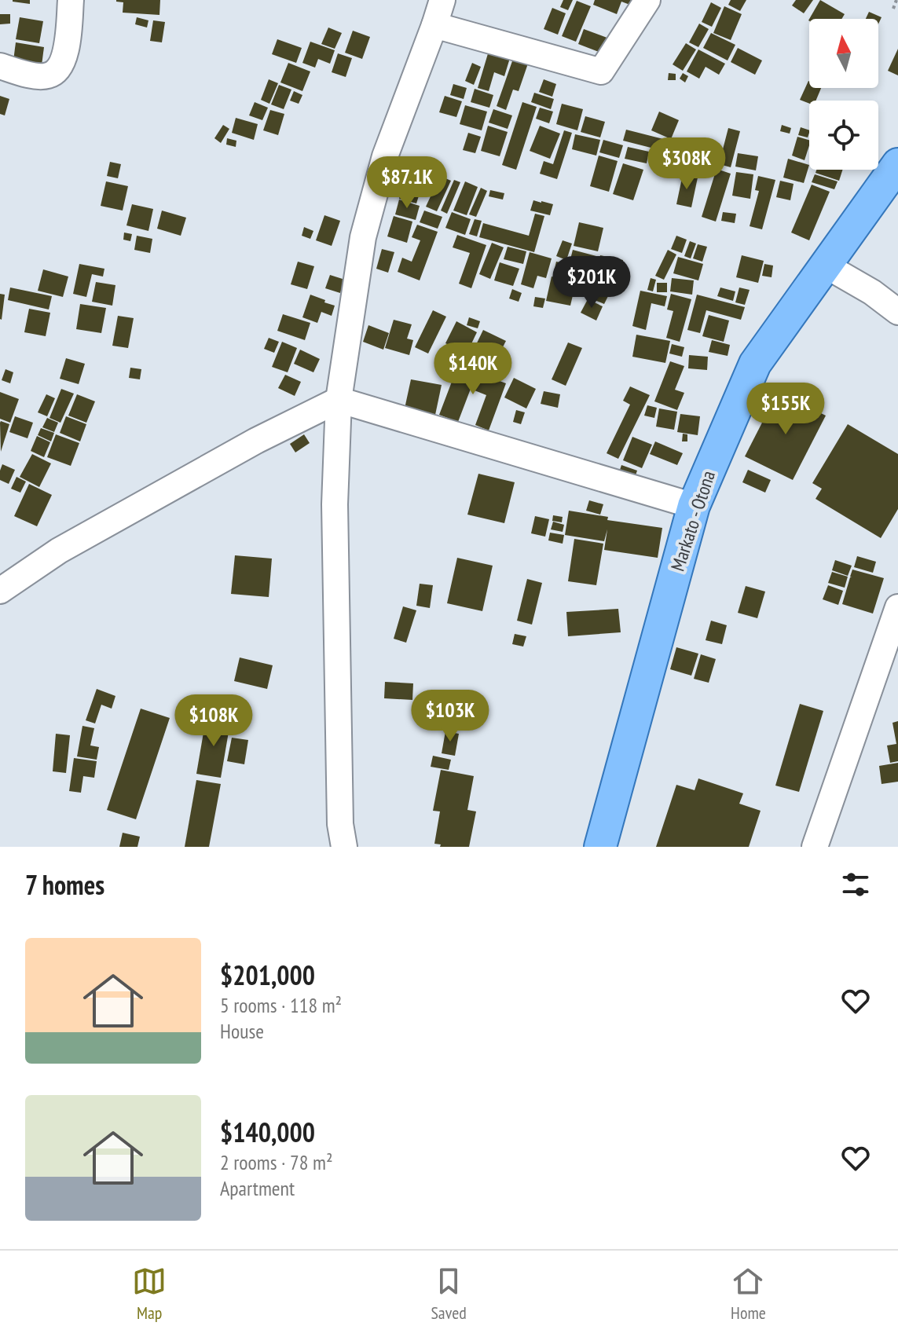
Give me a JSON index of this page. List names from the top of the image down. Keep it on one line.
{"streets":{"main road":["Markato - Otona"]},"north":"top","page":{"price":["$308K","$87.1K","$201K","$140K","$155K","$103K","$108K"],"heading":"7 homes","list":[{"name":"$201,000","note":"5 rooms · 118 m² · House"},{"name":"$140,000","note":"2 rooms · 78 m² · Apartment"}],"tabs":["Map","Saved","Home"]}}
